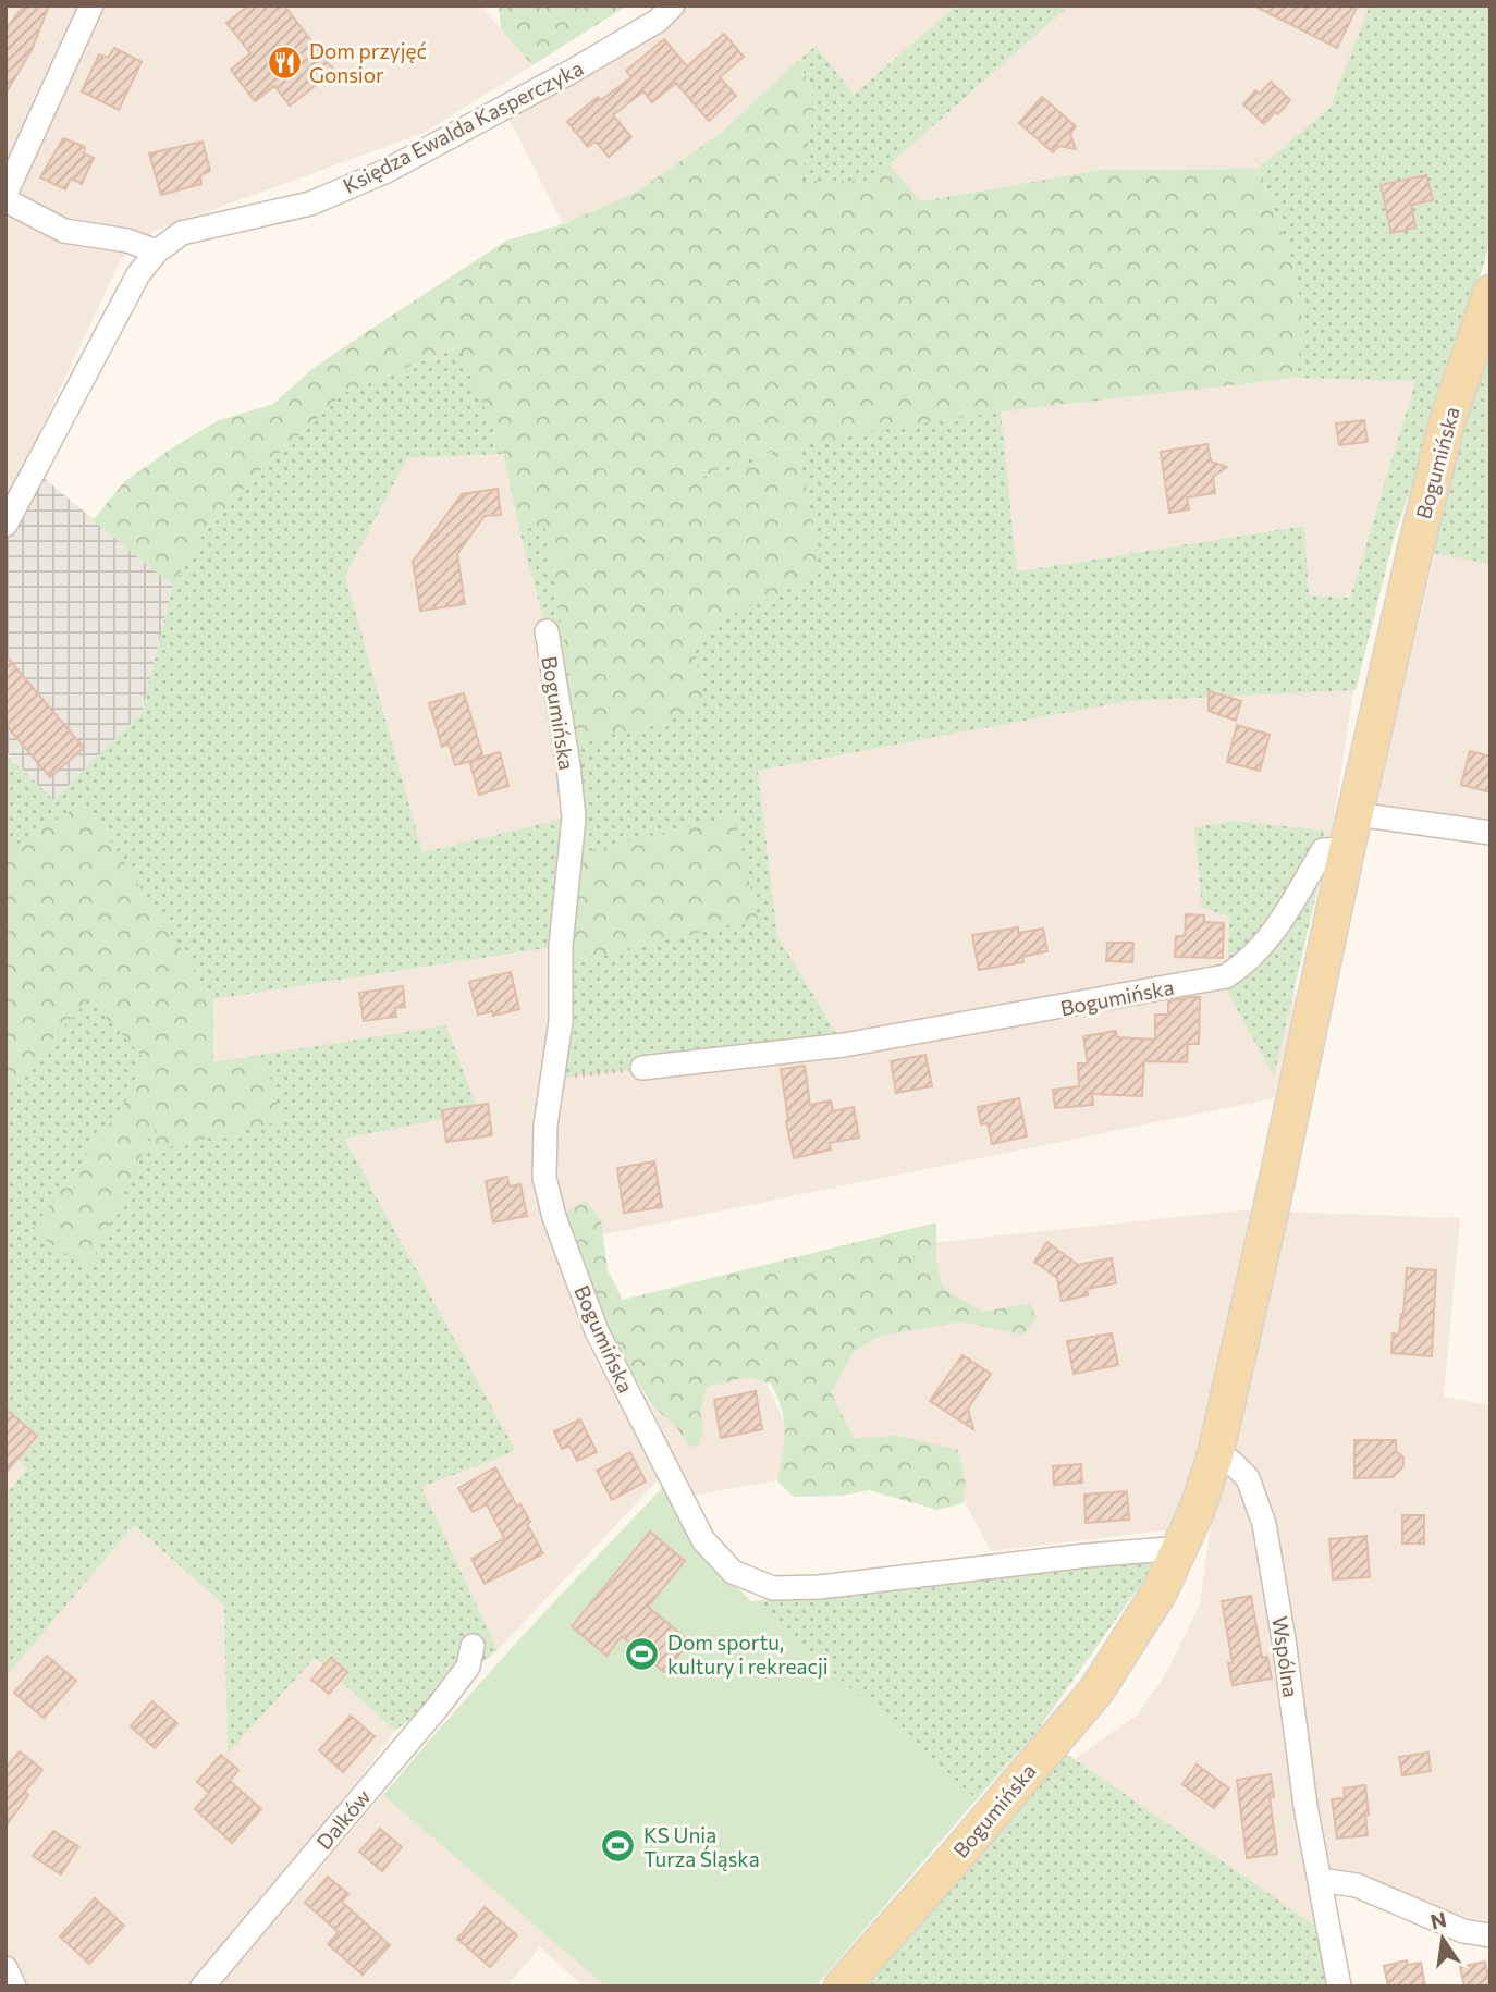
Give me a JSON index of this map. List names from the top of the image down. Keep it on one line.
{"streets":{"main road":["Bogumińska"],"street":["Księdza Ewalda Kasperczyka","Wspólna","Dalków"]},"crossings":[["Bogumińska","Wspólna"]],"places":{"restaurant":["Dom przyjęć Gonsior"],"sports":["Dom sportu, kultury i rekreacji","KS Unia Turza Śląska"]},"north":"top"}
